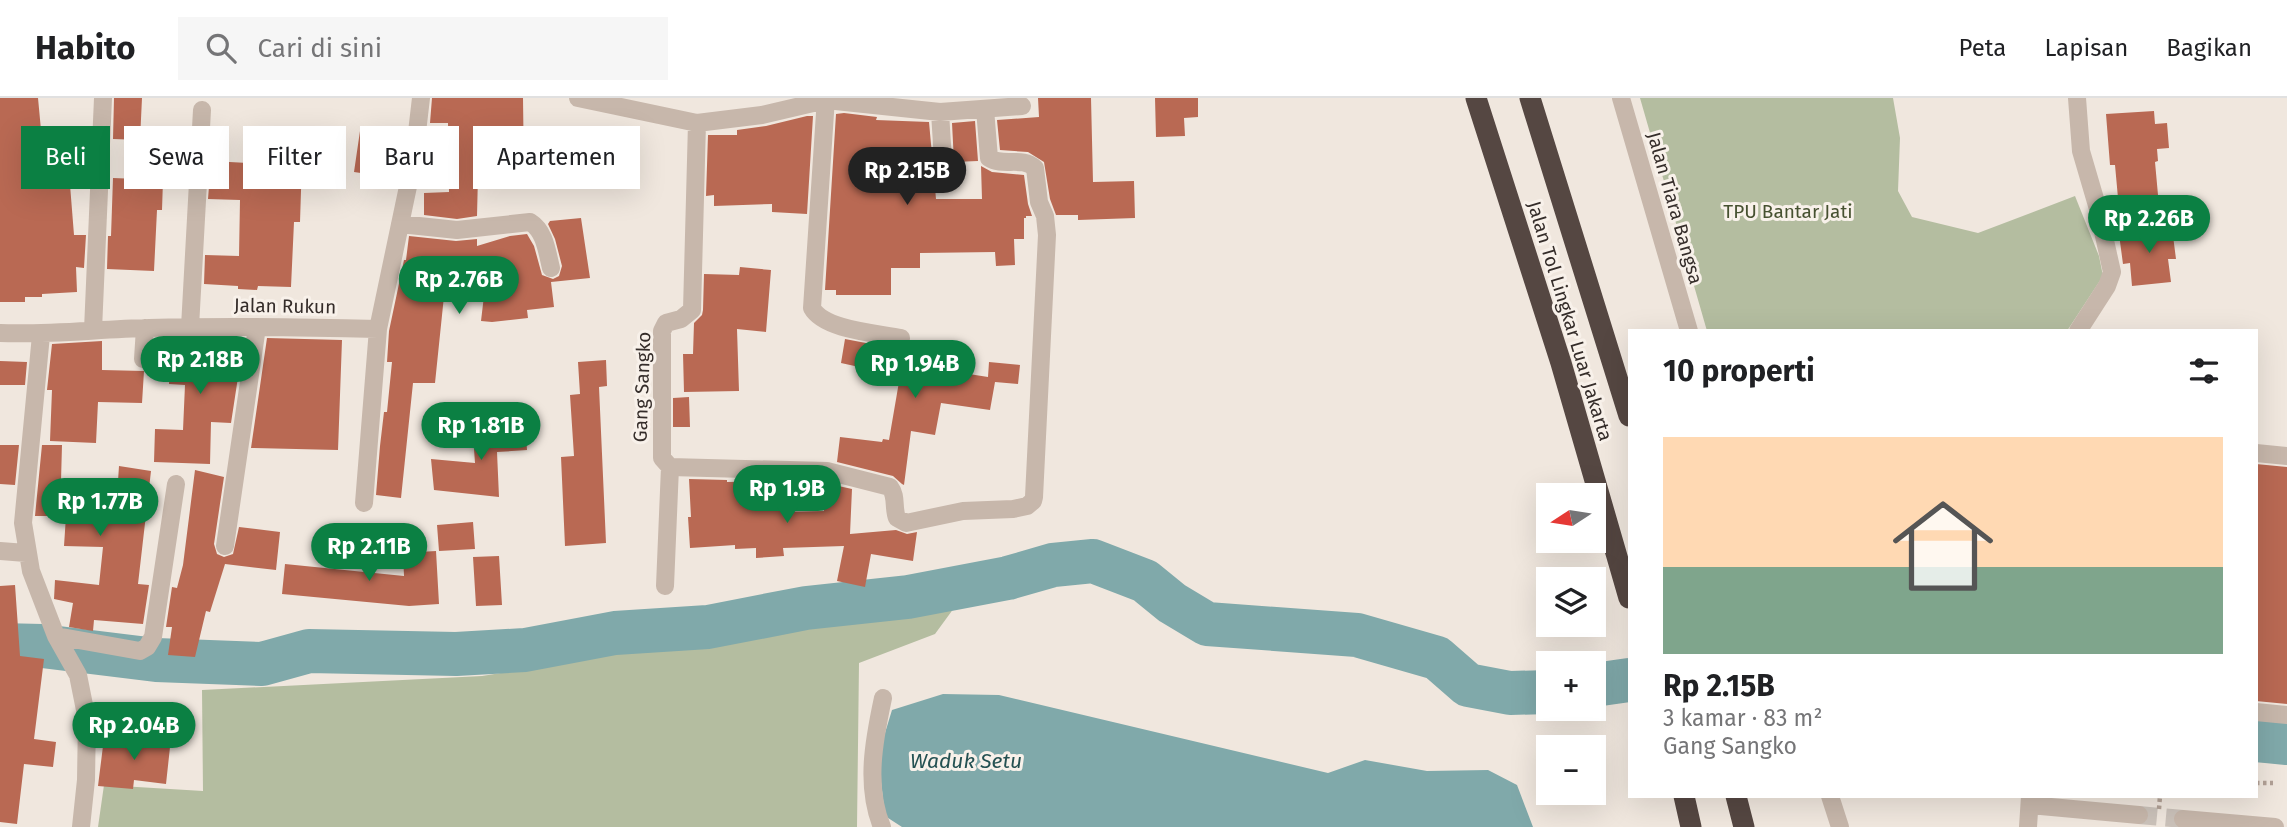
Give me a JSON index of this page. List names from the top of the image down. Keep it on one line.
{"streets":{"highway":["Jalan Tol Lingkar Luar Jakarta"],"street":["Jalan Tiara Bangsa","Jalan Rukun","Gang Sangko"]},"water":["Waduk Setu"],"parks":["TPU Bantar Jati"],"north":"left","page":{"header":"Habito","search":"Cari di sini","nav":["Peta","Lapisan","Bagikan"],"chip":["Beli","Sewa","Filter","Baru","Apartemen"],"price":["Rp 2.15B","Rp 2.26B","Rp 2.76B","Rp 2.18B","Rp 1.94B","Rp 1.81B","Rp 1.9B","Rp 1.77B","Rp 2.11B","Rp 2.04B"],"heading":"10 properti","list":[{"name":"Rp 2.15B","note":"3 kamar · 83 m² · Gang Sangko"}],"map_buttons":["+","−"]}}
